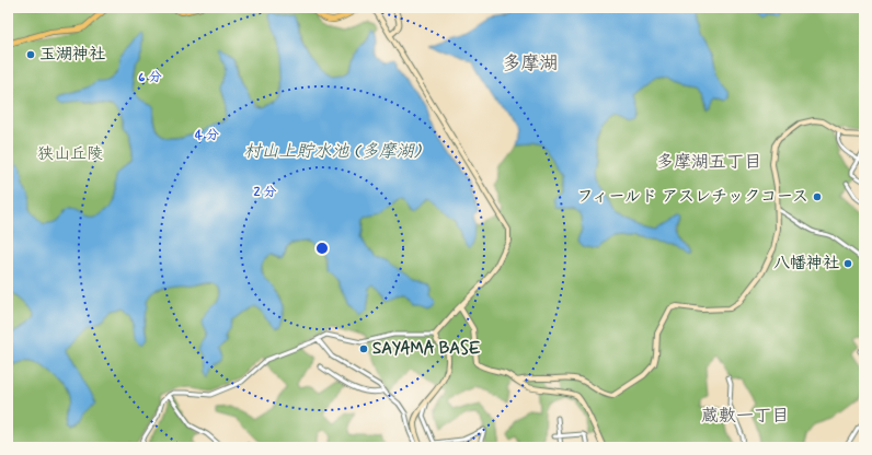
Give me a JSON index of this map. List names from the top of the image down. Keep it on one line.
{"districts":["多摩湖","多摩湖五丁目","蔵敷一丁目"],"water":["村山上貯水池 (多摩湖)"],"parks":["狭山丘陵"],"places":["玉湖神社","フィールド アスレチックコース","八幡神社","SAYAMA BASE"],"rings":["6 分","4 分","2 分"]}
